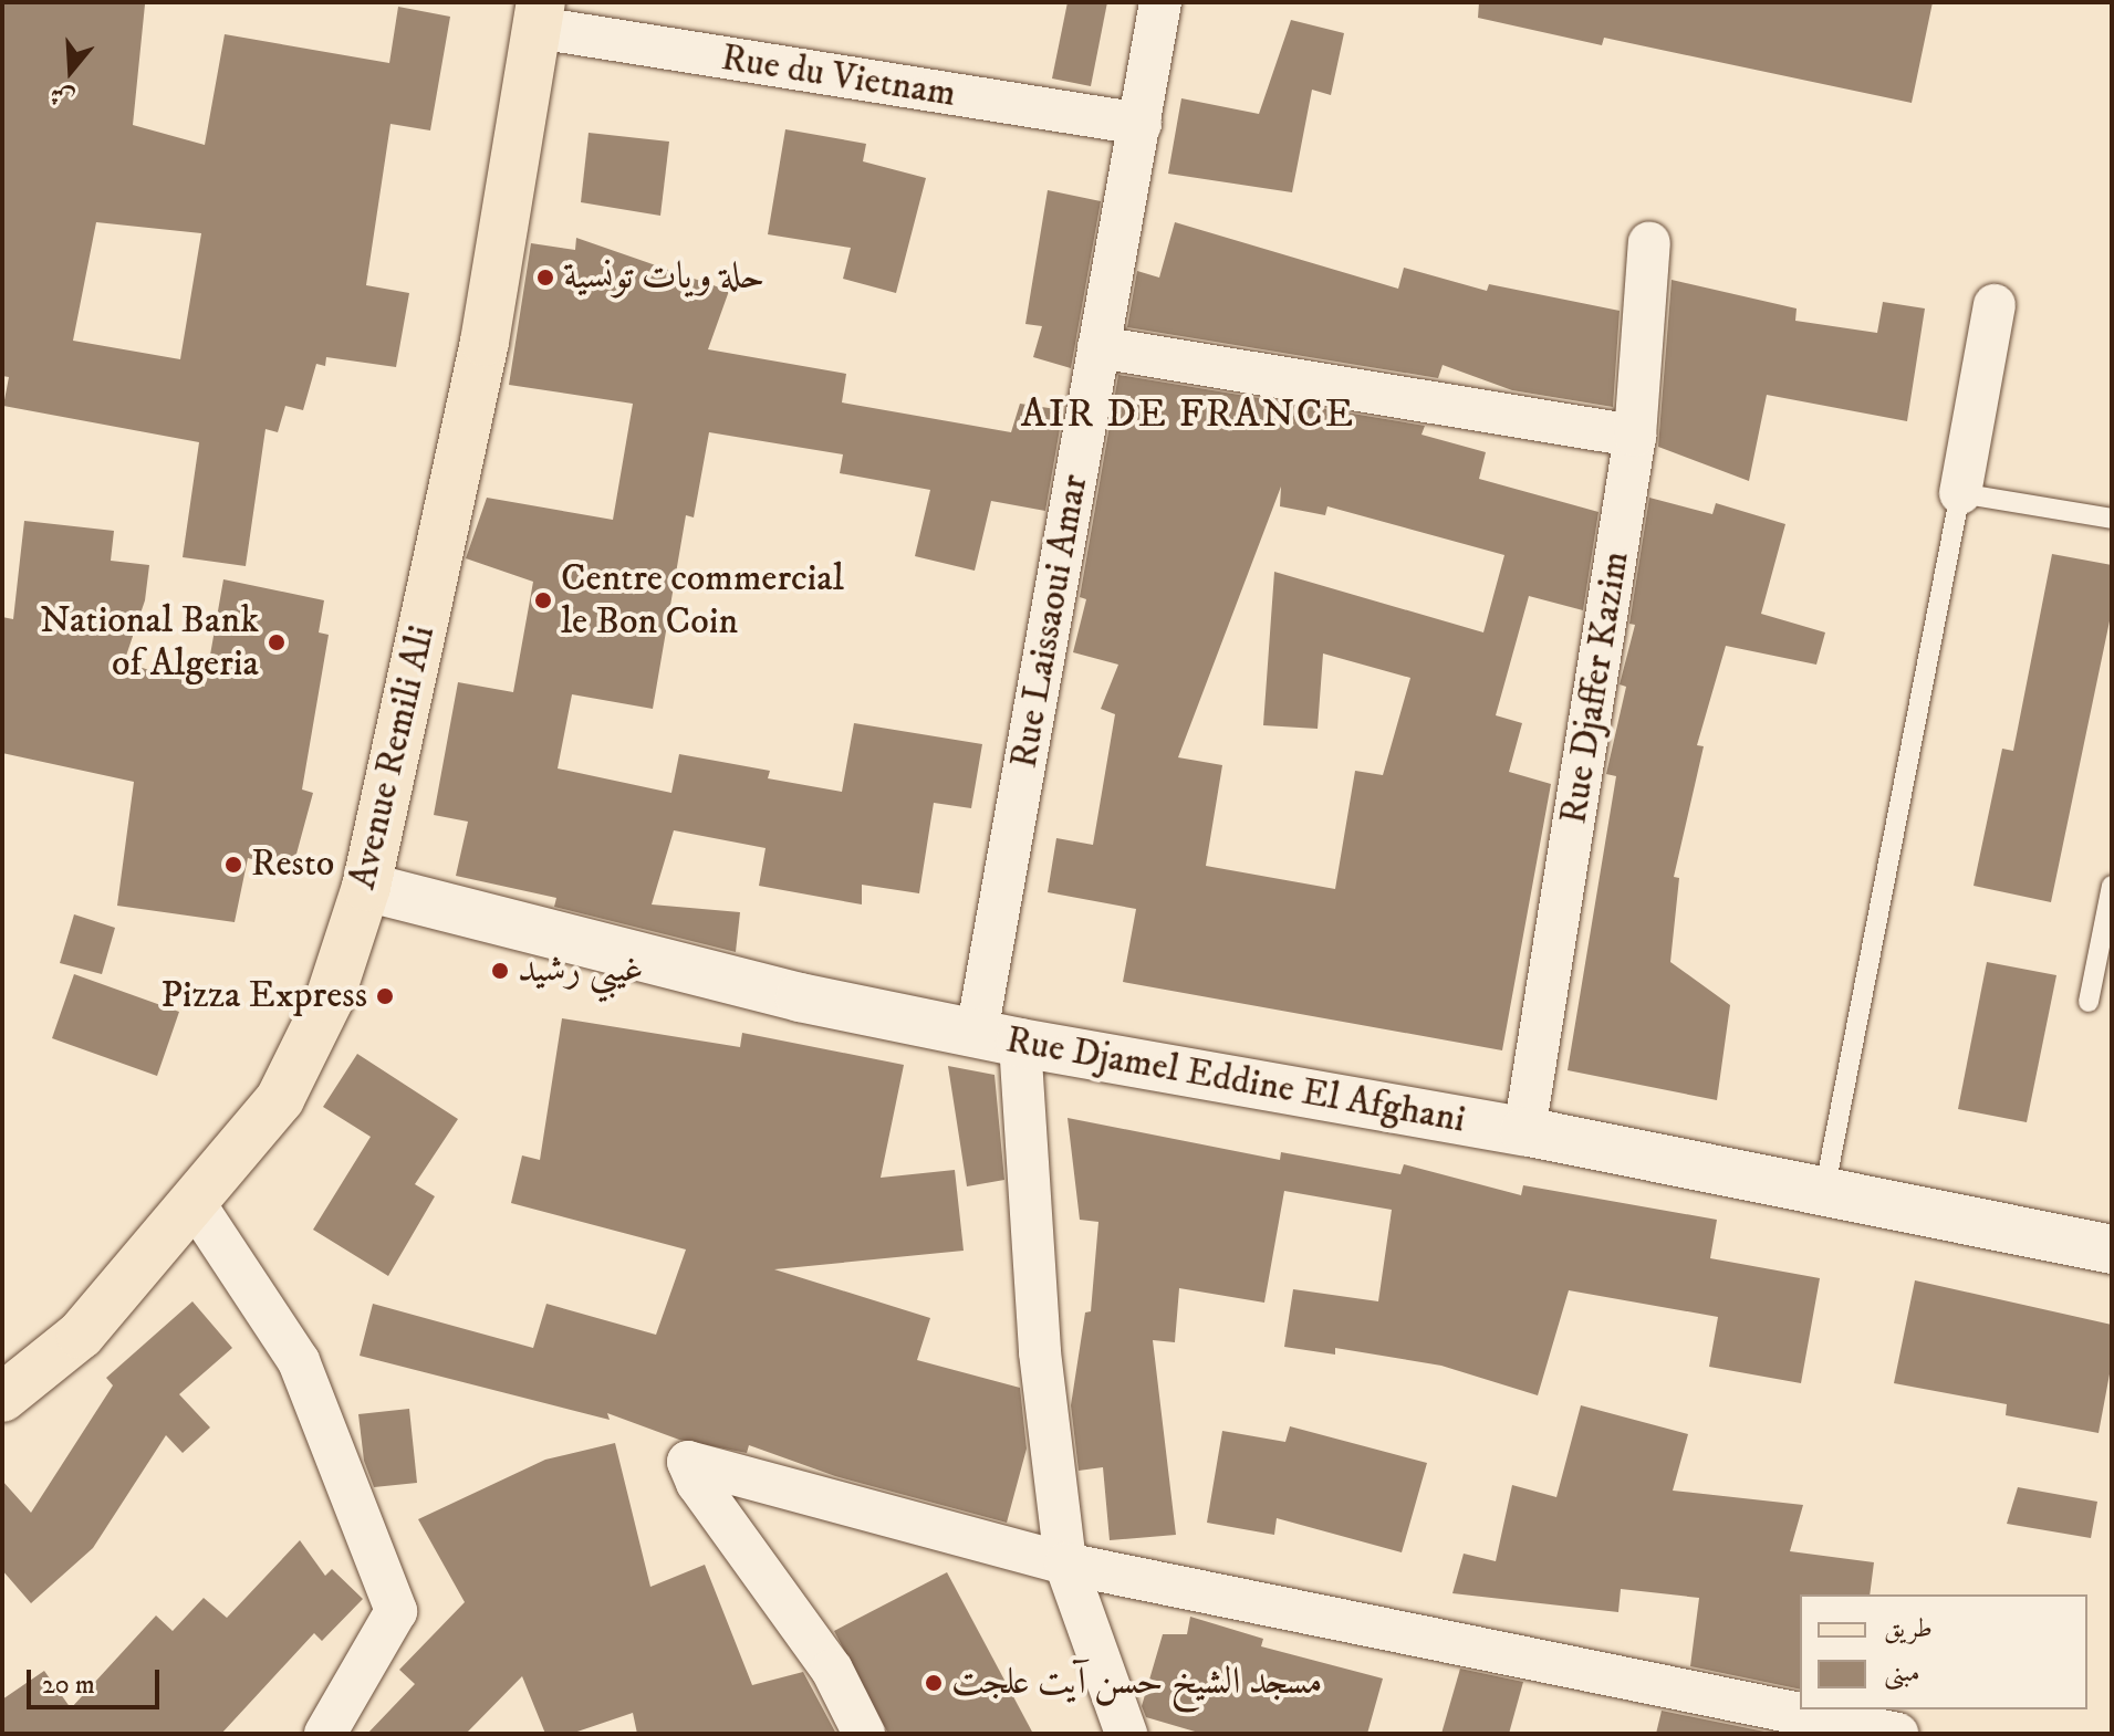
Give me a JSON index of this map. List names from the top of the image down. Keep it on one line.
{"streets":{"main road":["Avenue Remili Ali","Rue Djamel Eddine El Afghani"],"street":["Rue du Vietnam","Rue Laissaoui Amar","Rue Djaffer Kazim"]},"crossings":[["Rue du Vietnam","Rue Laissaoui Amar"],["Rue du Vietnam","Avenue Remili Ali"],["Rue Laissaoui Amar","Rue Djamel Eddine El Afghani"],["Rue Djaffer Kazim","Rue Djamel Eddine El Afghani"],["Avenue Remili Ali","Rue Djamel Eddine El Afghani"]],"districts":["AIR DE FRANCE"],"places":["حلة ويات تونسية","Centre commercial le Bon Coin","National Bank of Algeria","Resto","غيبي رشيد","Pizza Express","مسجد الشيخ حسن آيت علجت"],"legend":["طريق","مبنى"],"scale_bar":"20 m","north":"bottom"}
